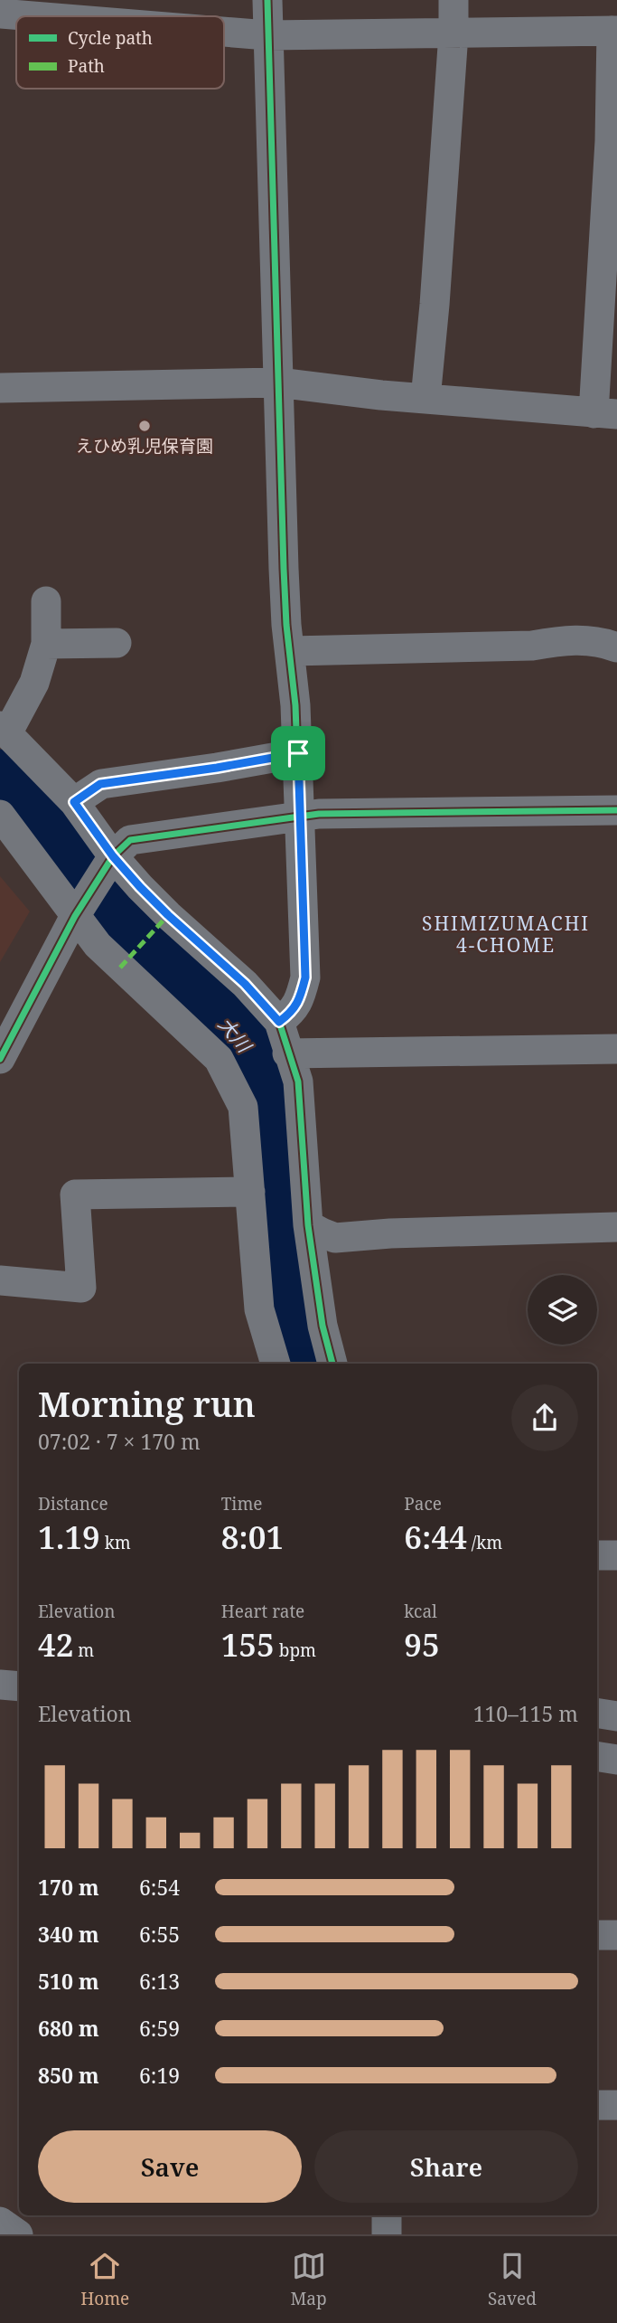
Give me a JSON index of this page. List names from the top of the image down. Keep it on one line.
{"districts":["SHIMIZUMACHI 4-CHOME"],"water":["大川"],"places":["えひめ乳児保育園"],"legend":["Cycle path","Path"],"page":{"heading":["Morning run","07:02 · 7 × 170 m"],"stats":[["Distance","1.19 km"],["Time","8:01"],["Pace","6:44 /km"],["Elevation","42 m"],["Heart rate","155 bpm"],["kcal","95"]],"chart":["Elevation","110–115 m"],"list":[{"name":"170 m","note":"6:54"},{"name":"340 m","note":"6:55"},{"name":"510 m","note":"6:13"},{"name":"680 m","note":"6:59"},{"name":"850 m","note":"6:19"}],"buttons":["Save","Share"],"tabs":["Home","Map","Saved"]}}
